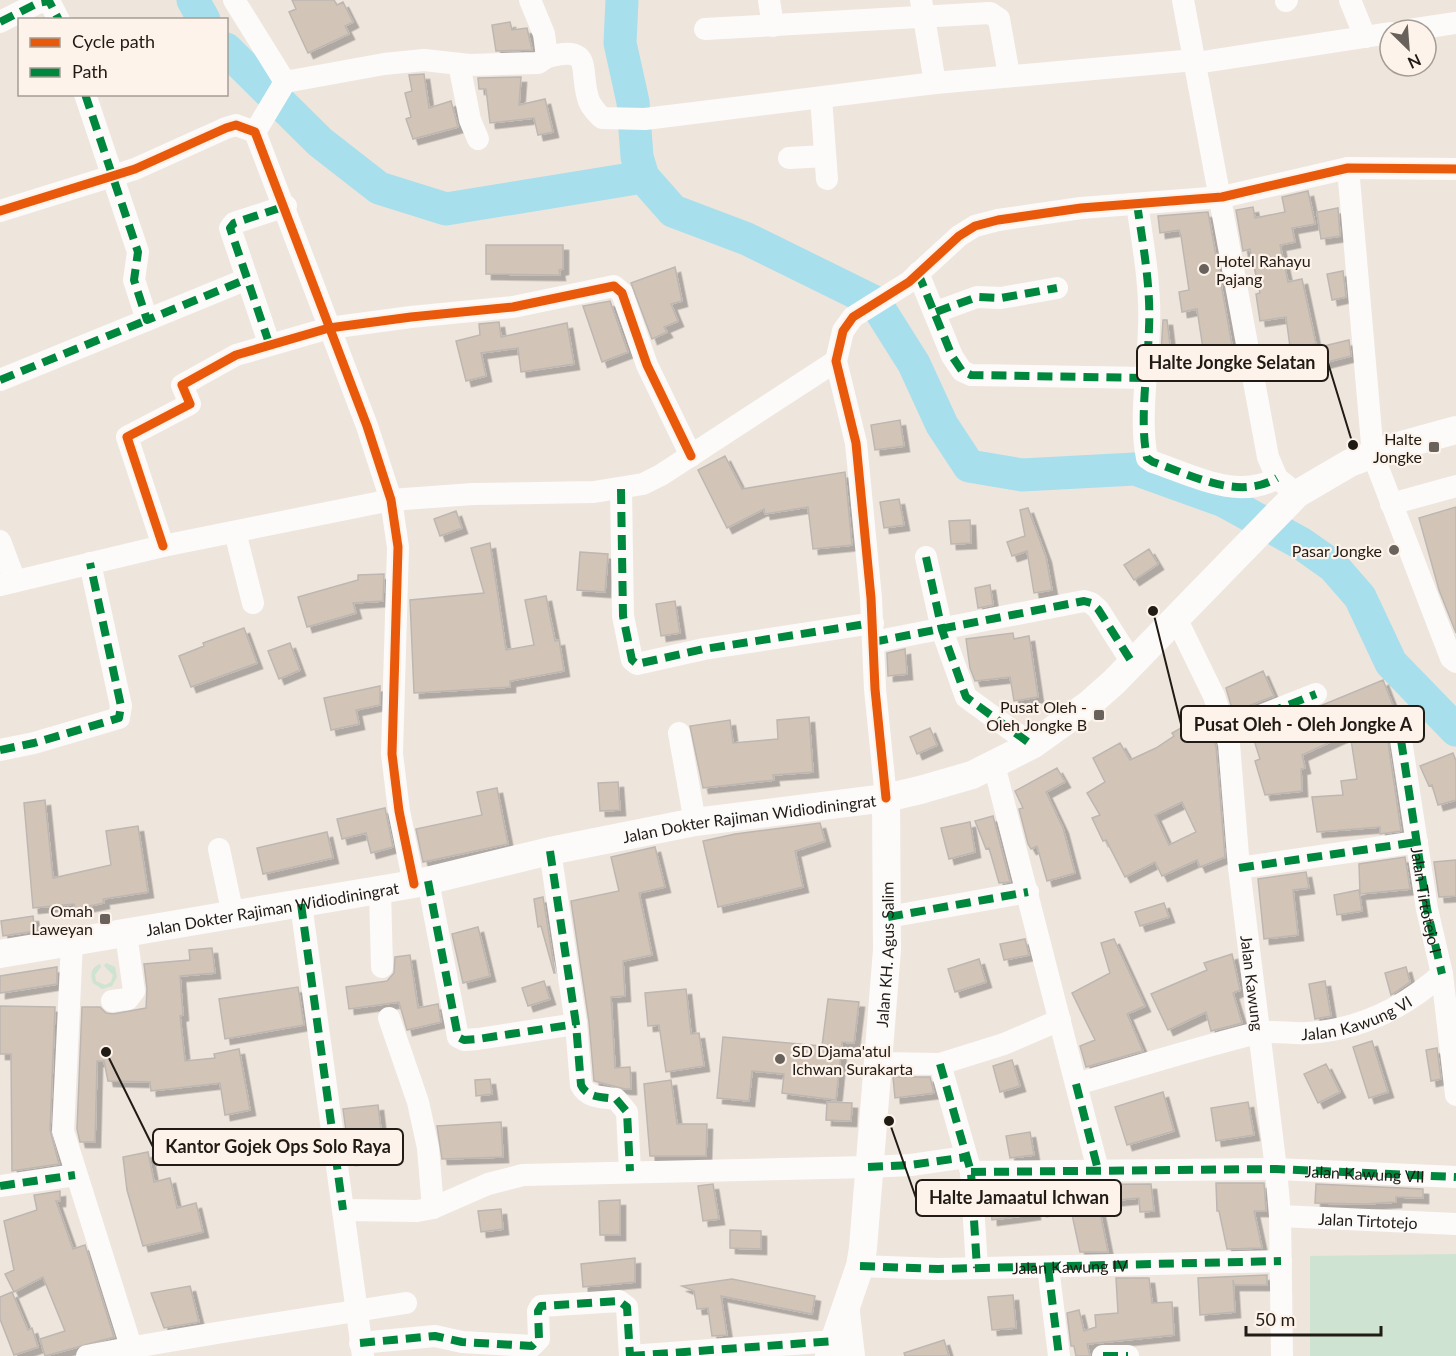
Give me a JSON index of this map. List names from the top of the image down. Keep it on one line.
{"streets":{"main road":["Jalan Dokter Rajiman Widiodiningrat","Jalan KH. Agus Salim"],"street":["Jalan Tirtotejo I","Jalan Kawung","Jalan Kawung VI","Jalan Kawung VII","Jalan Tirtotejo","Jalan Kawung IV"]},"crossings":[["Jalan Dokter Rajiman Widiodiningrat","Jalan KH. Agus Salim"],["Jalan Dokter Rajiman Widiodiningrat","Jalan Kawung"],["Jalan Tirtotejo I","Jalan Kawung VI"],["Jalan KH. Agus Salim","Jalan Kawung VII"],["Jalan KH. Agus Salim","Jalan Kawung IV"],["Jalan Kawung","Jalan Kawung VI"],["Jalan Kawung","Jalan Kawung VII"],["Jalan Kawung","Jalan Tirtotejo"],["Jalan Kawung","Jalan Kawung IV"]],"places":{"other":["Hotel Rahayu Pajang","Halte Jongke Selatan","Pasar Jongke","Pusat Oleh - Oleh Jongke A","Kantor Gojek Ops Solo Raya","SD Djama'atul Ichwan Surakarta","Halte Jamaatul Ichwan"],"transit":["Halte Jongke","Pusat Oleh - Oleh Jongke B","Omah Laweyan"]},"legend":["Cycle path","Path"],"scale_bar":"50 m","north":"bottom right"}
